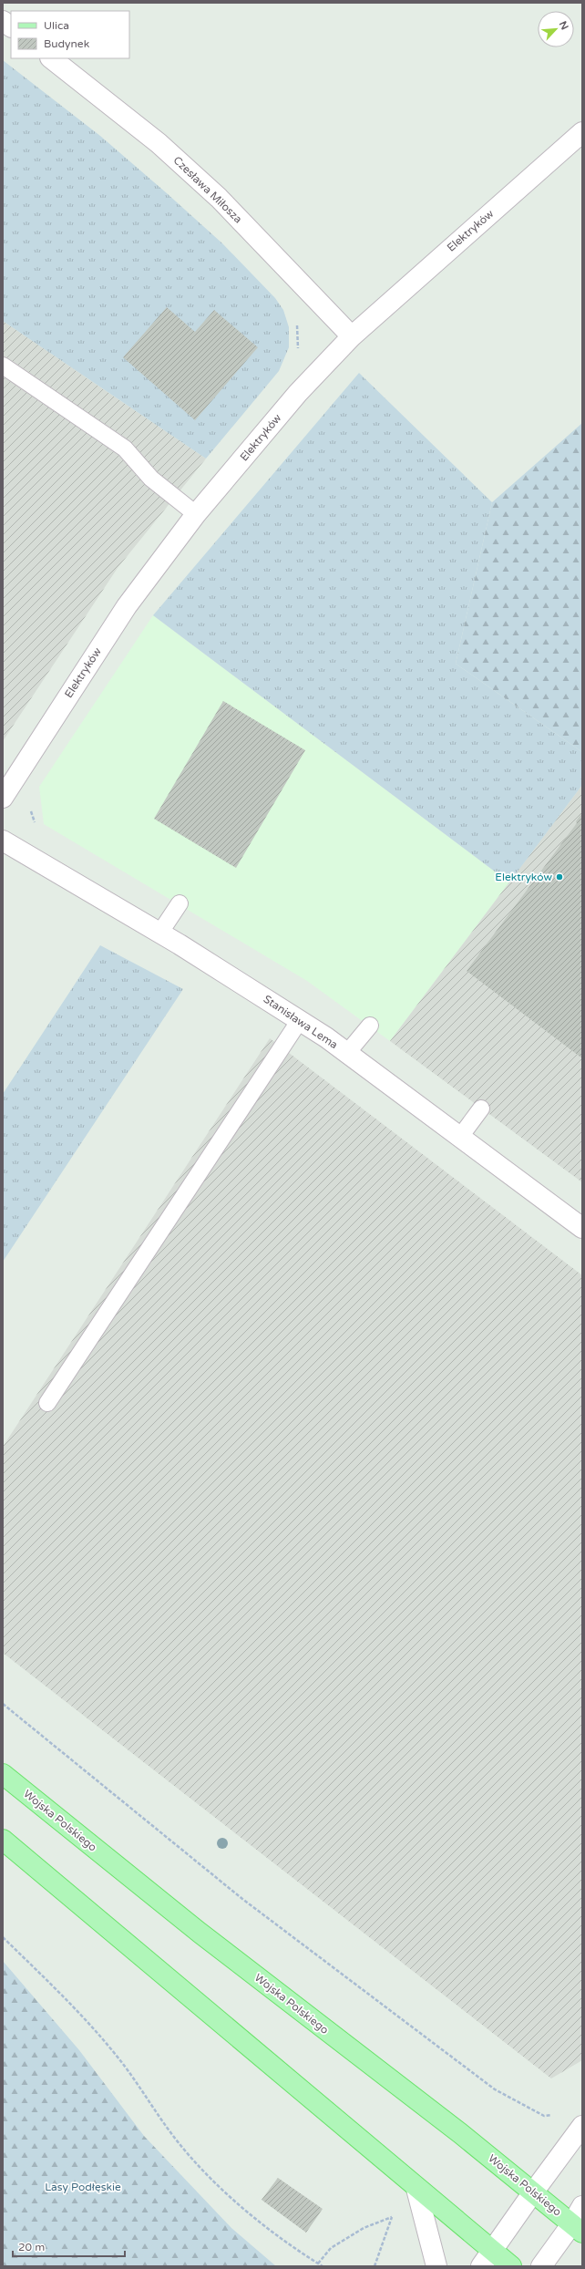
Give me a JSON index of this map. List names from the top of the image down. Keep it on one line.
{"streets":{"main road":["Wojska Polskiego"],"street":["Czesława Miłosza","Elektryków","Stanisława Lema"]},"crossings":[["Czesława Miłosza","Elektryków"]],"parks":["Lasy Podłęskie"],"places":["Elektryków"],"legend":["Ulica","Budynek"],"scale_bar":"20 m","north":"top right"}
